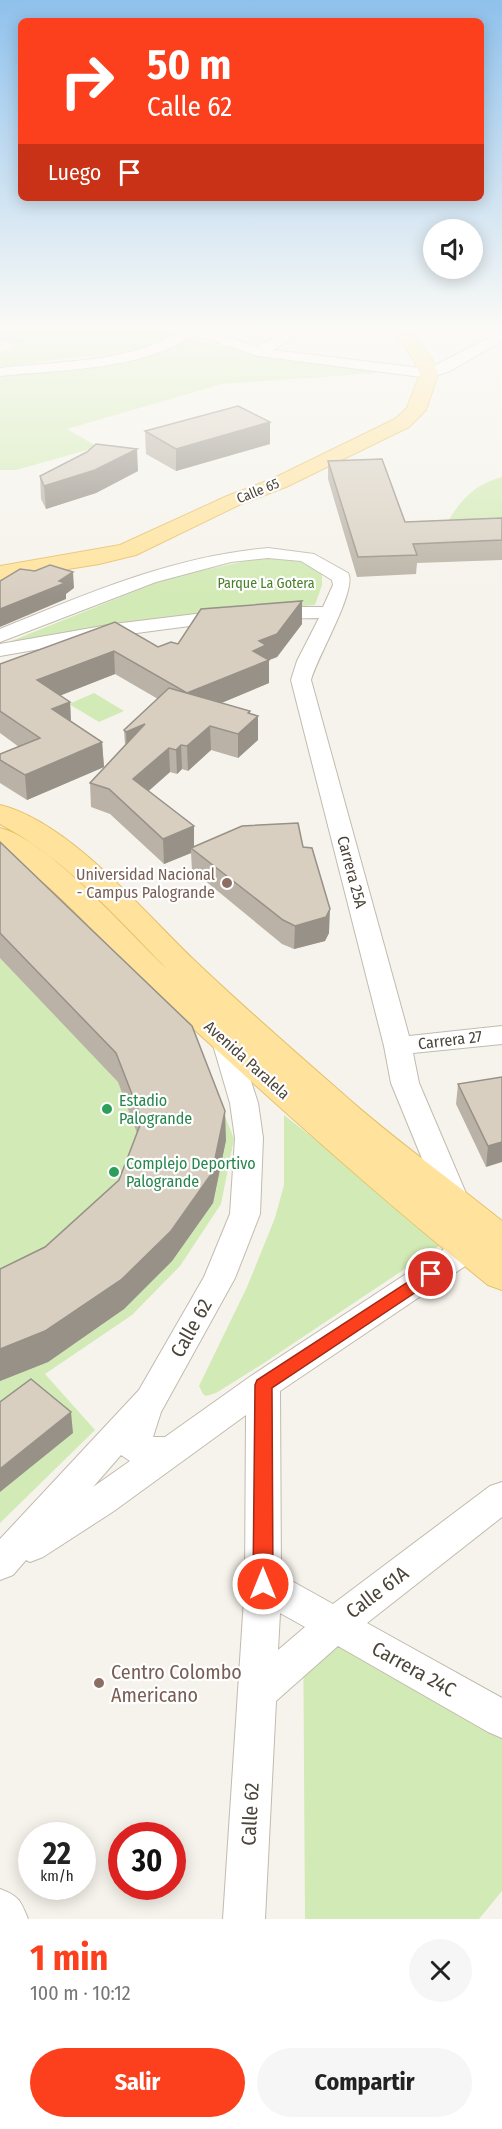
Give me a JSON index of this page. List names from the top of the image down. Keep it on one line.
{"streets":{"main road":["Calle 65","Avenida Paralela"],"street":["Carrera 25A","Carrera 27","Calle 62","Calle 61A","Carrera 24C"]},"crossings":[["Carrera 25A","Carrera 27"],["Carrera 25A","Avenida Paralela"],["Avenida Paralela","Calle 62"],["Calle 62","Calle 61A"],["Calle 62","Carrera 24C"],["Calle 61A","Carrera 24C"]],"parks":["Parque La Gotera"],"places":["Universidad Nacional - Campus Palogrande","Estadio Palogrande","Complejo Deportivo Palogrande","Centro Colombo Americano"],"page":{"turn":["50 m","Calle 62"],"then":"Luego","speed":"22 km/h","limit":"30","heading":["1 min","100 m · 10:12"],"buttons":["Salir","Compartir"]}}
